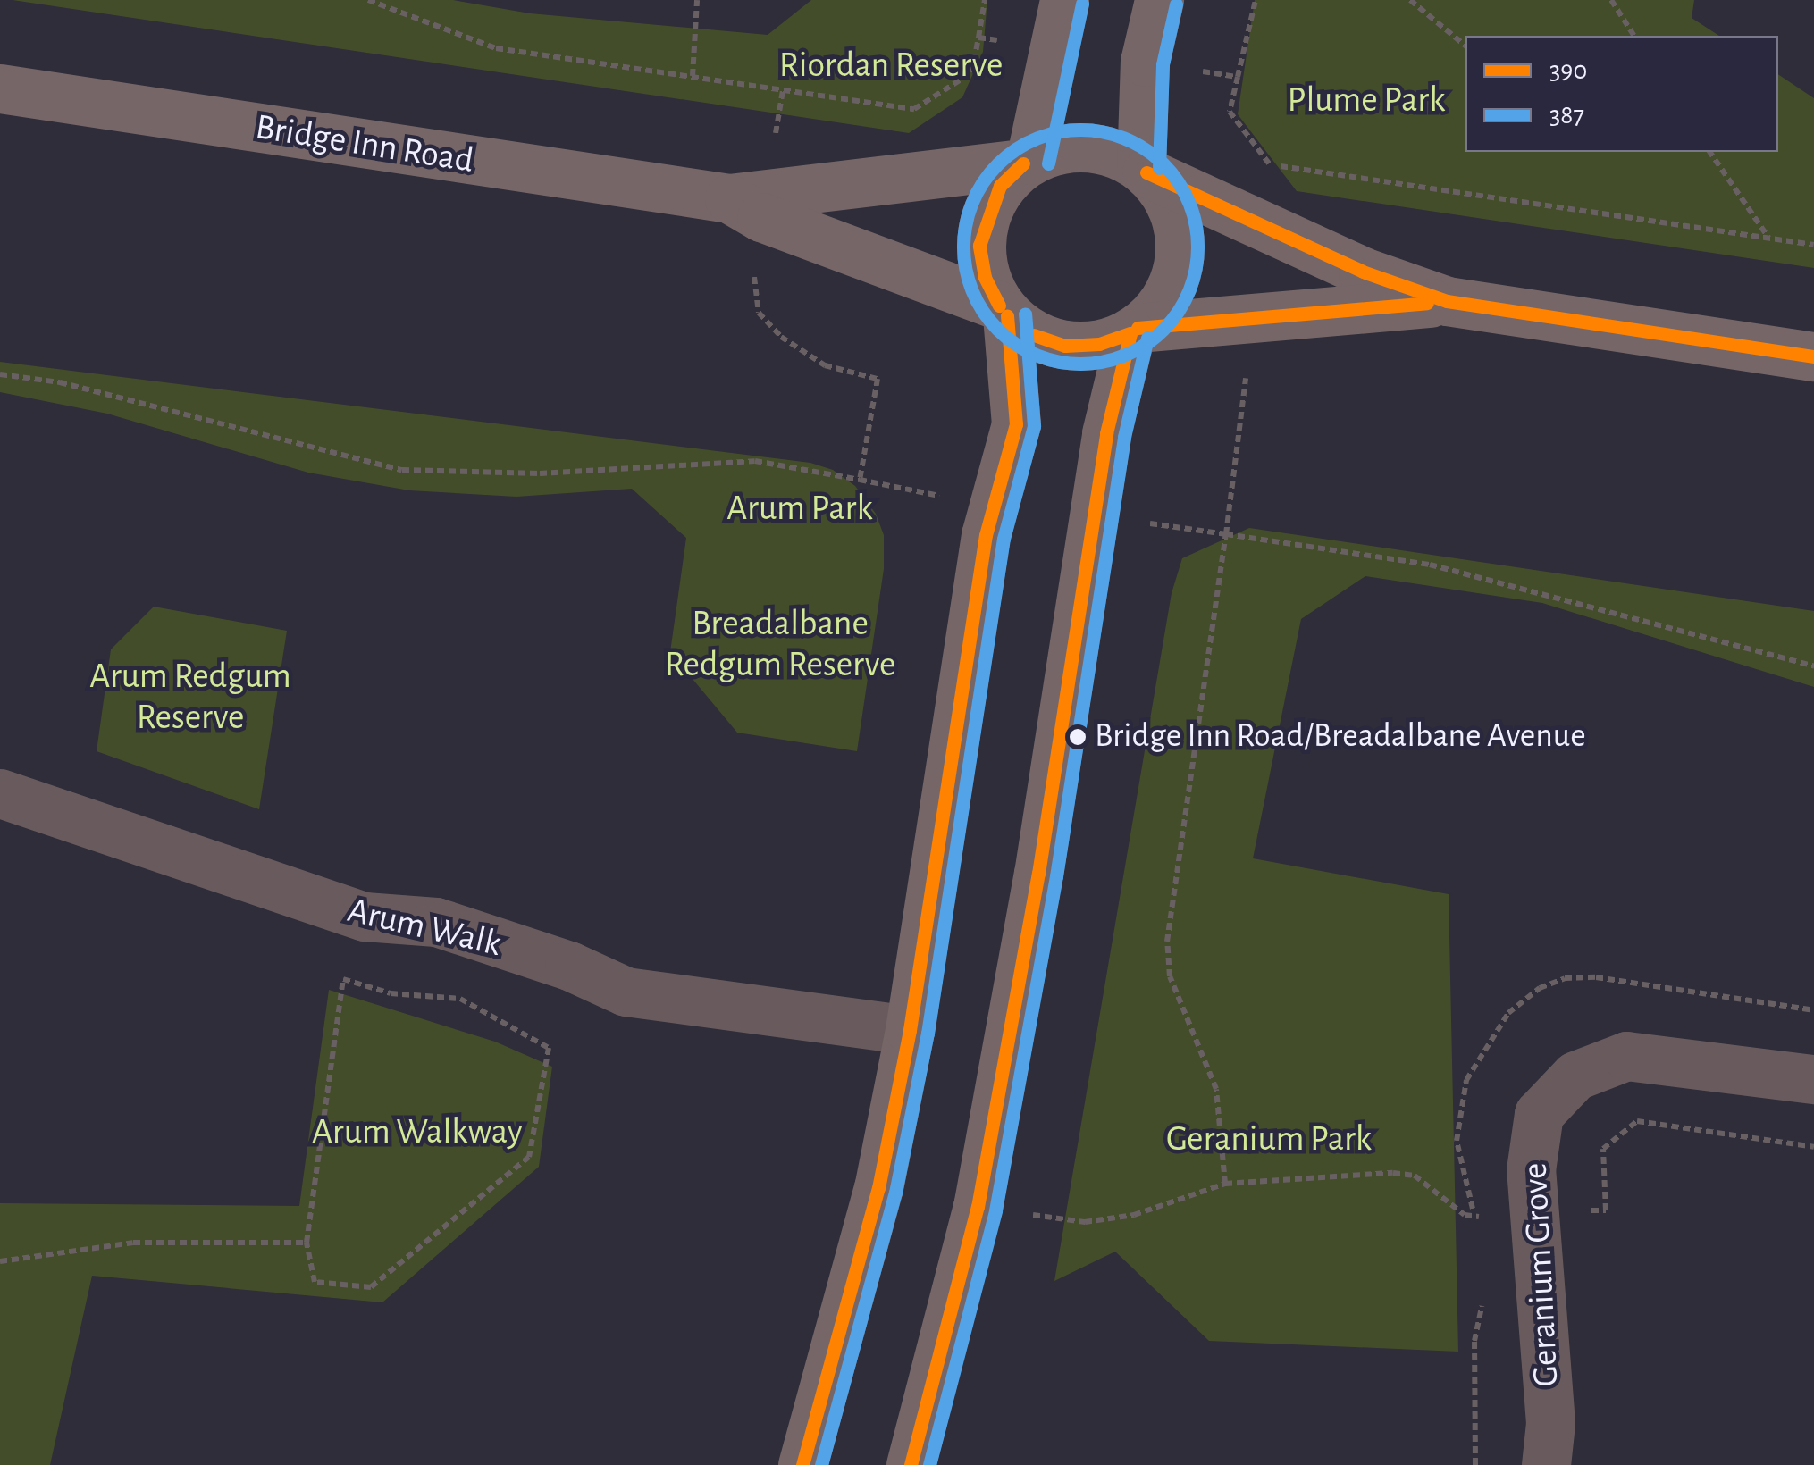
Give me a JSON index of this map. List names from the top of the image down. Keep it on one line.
{"streets":{"main road":["Bridge Inn Road"],"street":["Arum Walk","Geranium Grove"]},"parks":["Riordan Reserve","Plume Park","Arum Park","Breadalbane Redgum Reserve","Arum Redgum Reserve","Arum Walkway","Geranium Park"],"places":["Bridge Inn Road/Breadalbane Avenue"],"lines":["transit line 387","transit line 390"],"legend":["390","387"]}
